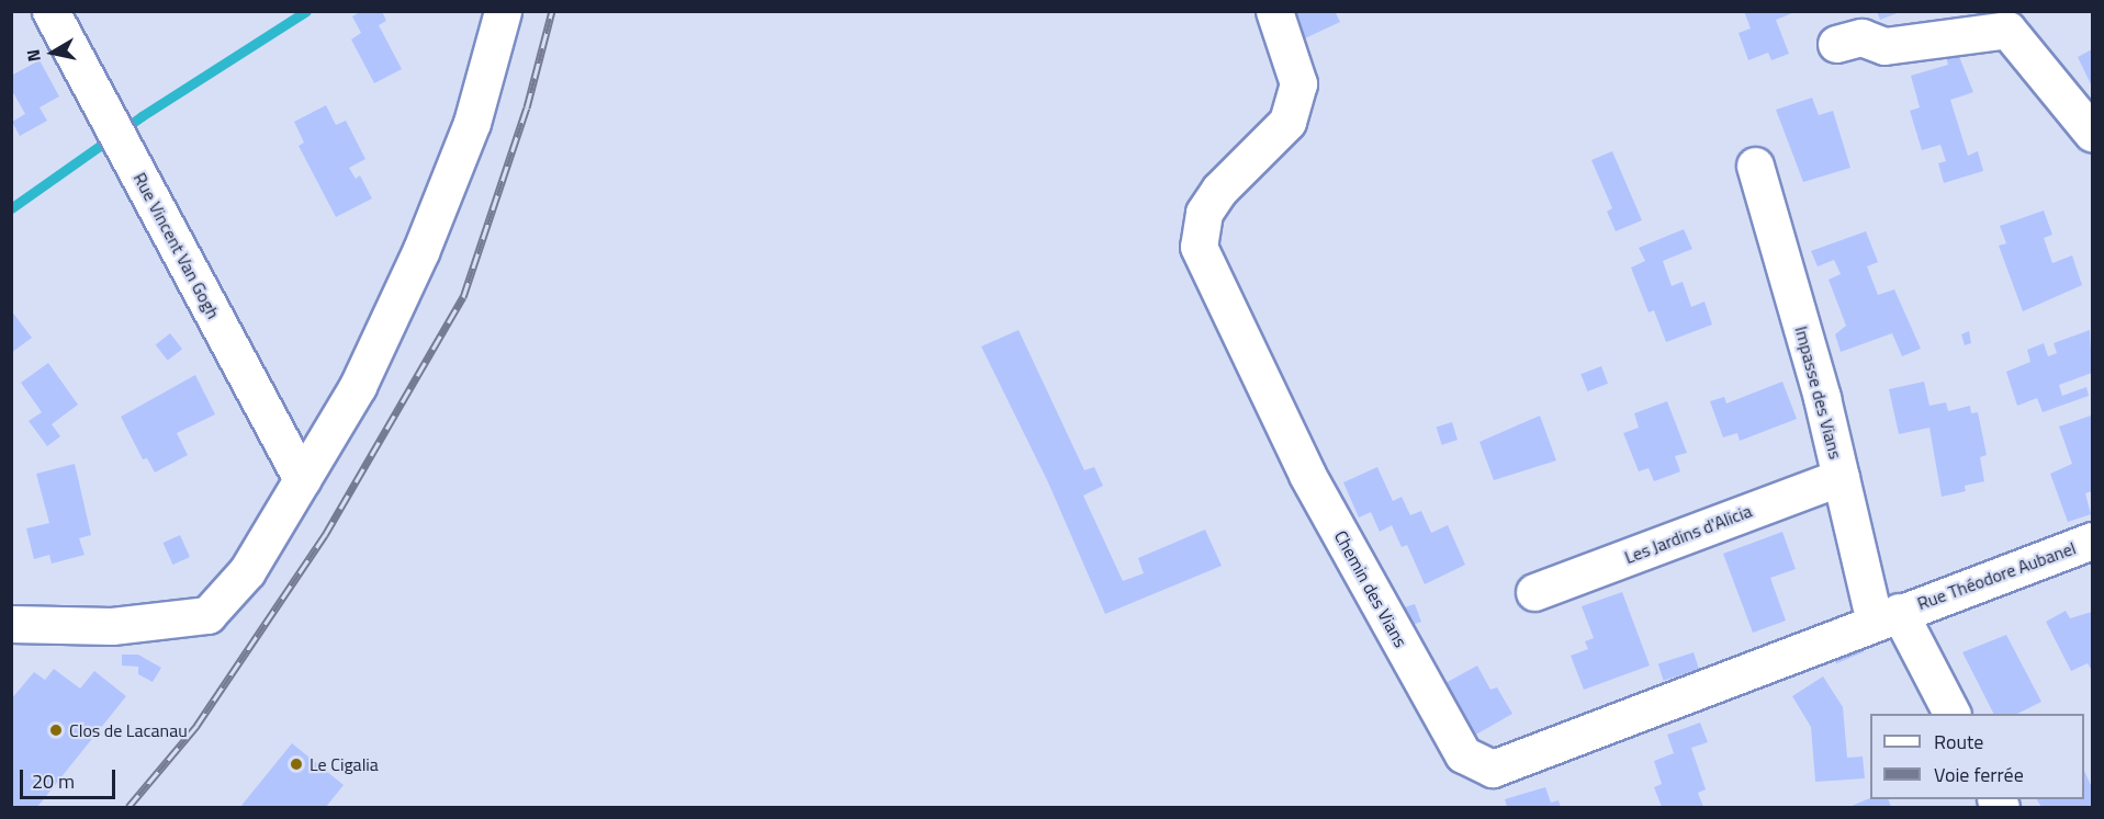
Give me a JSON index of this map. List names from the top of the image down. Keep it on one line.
{"streets":{"street":["Rue Vincent Van Gogh","Impasse des Vians","Les Jardins d'Alicia","Rue Théodore Aubanel","Chemin des Vians"]},"crossings":[["Impasse des Vians","Les Jardins d'Alicia"],["Impasse des Vians","Rue Théodore Aubanel"],["Impasse des Vians","Chemin des Vians"],["Rue Théodore Aubanel","Chemin des Vians"]],"places":["Clos de Lacanau","Le Cigalia"],"legend":["Route","Voie ferrée"],"scale_bar":"20 m","north":"left"}
